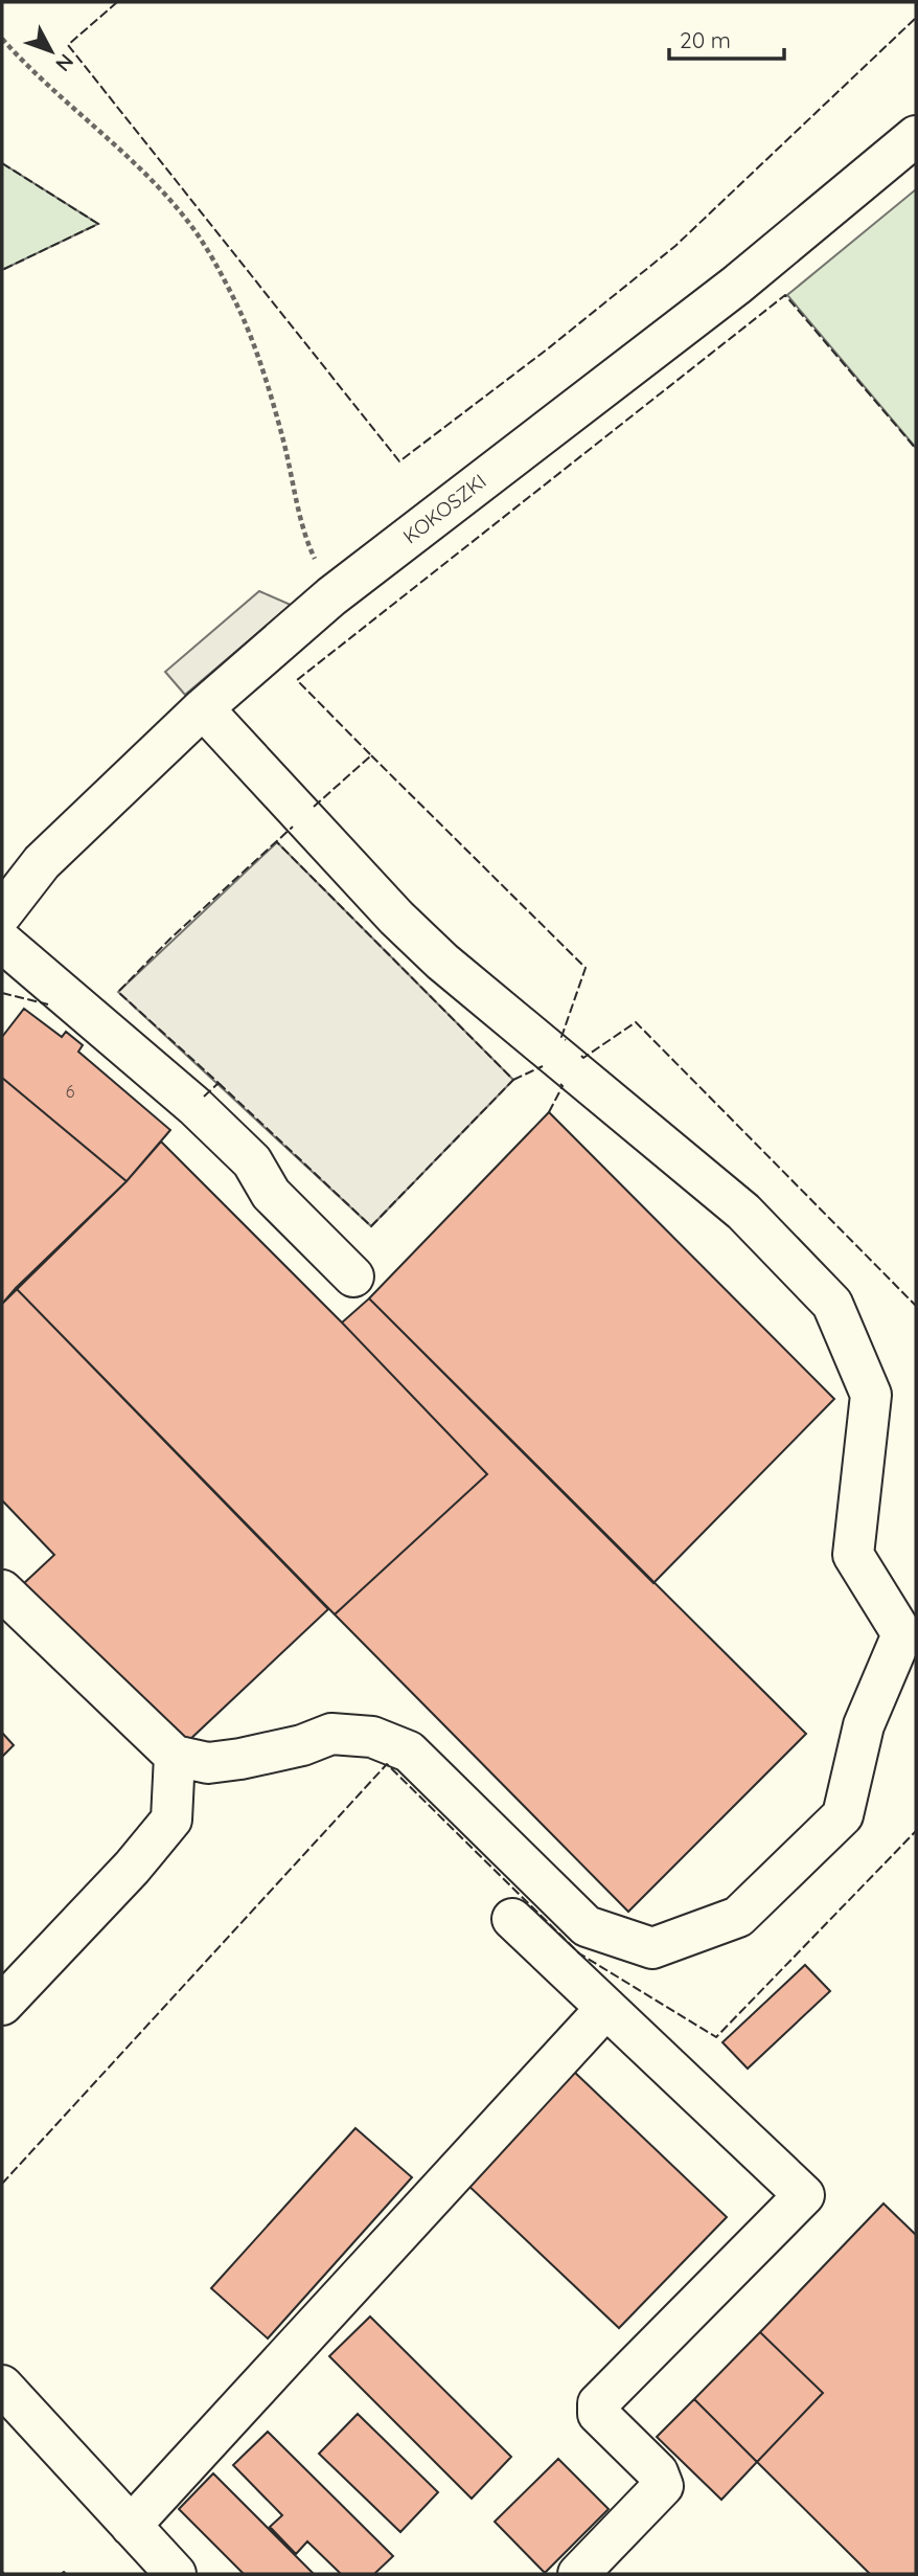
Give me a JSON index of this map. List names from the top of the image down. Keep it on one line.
{"streets":{"street":["KOKOSZKI"]},"house_numbers":["6"],"scale_bar":"20 m","north":"bottom right"}
